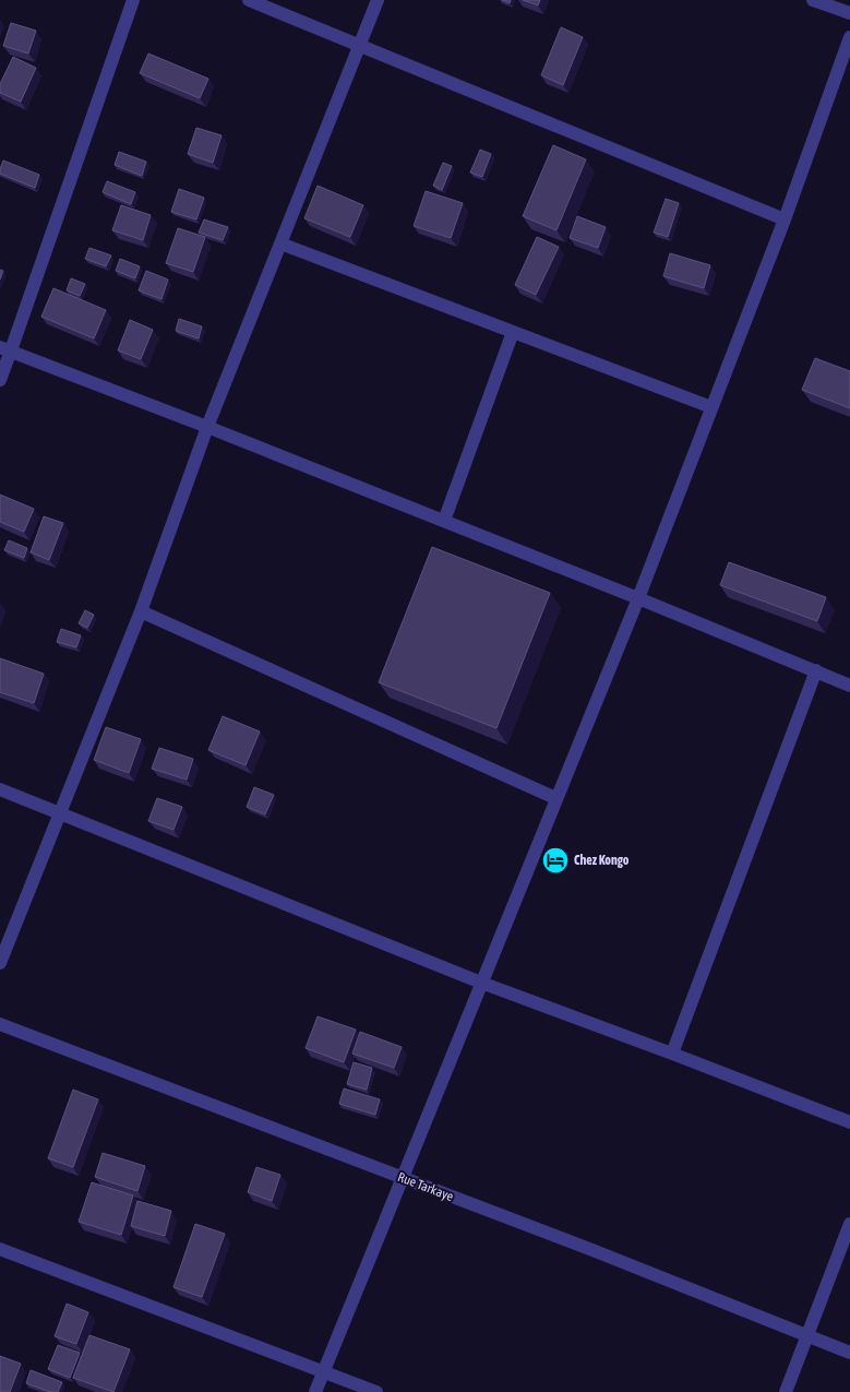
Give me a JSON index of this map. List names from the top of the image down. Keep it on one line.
{"streets":{"street":["Rue Tarkaye"]},"places":{"hotel":["Chez Kongo"]}}
